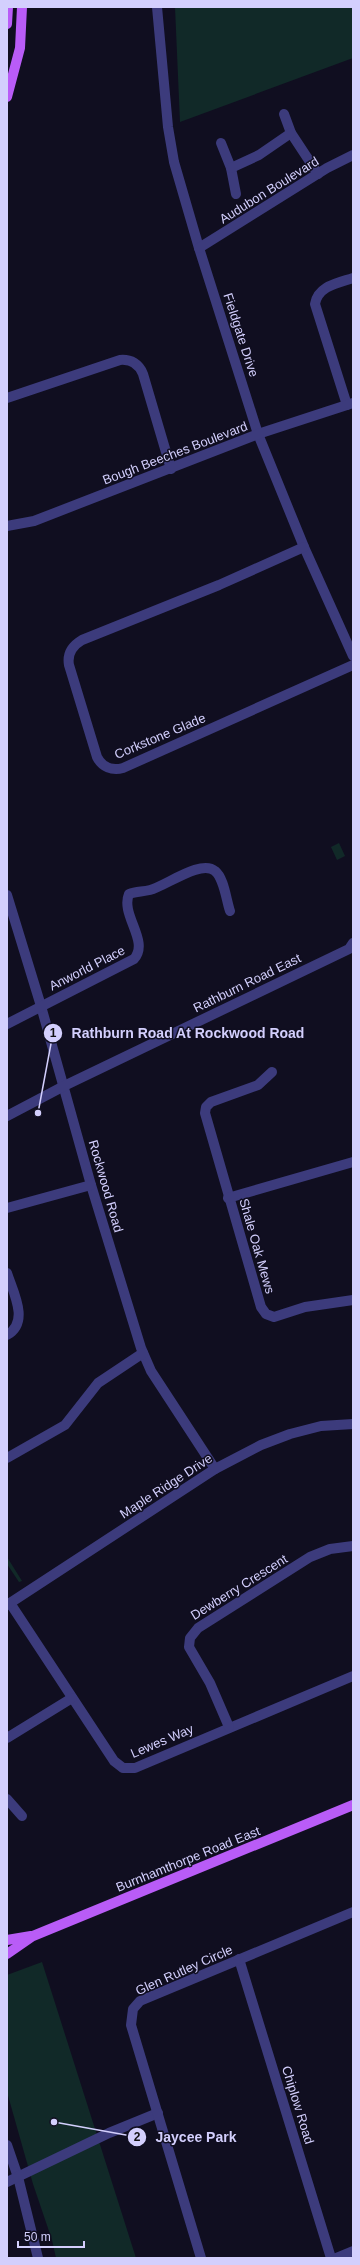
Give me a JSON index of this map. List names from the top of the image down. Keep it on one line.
{"streets":{"main road":["Burnhamthorpe Road East"],"street":["Audubon Boulevard","Fieldgate Drive","Bough Beeches Boulevard","Corkstone Glade","Anworld Place","Rathburn Road East","Rockwood Road","Shale Oak Mews","Maple Ridge Drive","Dewberry Crescent","Lewes Way","Glen Rutley Circle","Chiplow Road"]},"crossings":[["Audubon Boulevard","Fieldgate Drive"],["Fieldgate Drive","Bough Beeches Boulevard"],["Fieldgate Drive","Corkstone Glade"],["Anworld Place","Rockwood Road"],["Rathburn Road East","Rockwood Road"],["Rockwood Road","Maple Ridge Drive"],["Maple Ridge Drive","Lewes Way"],["Dewberry Crescent","Lewes Way"],["Glen Rutley Circle","Chiplow Road"]],"places":["Rathburn Road At Rockwood Road","Jaycee Park"],"scale_bar":"50 m"}
